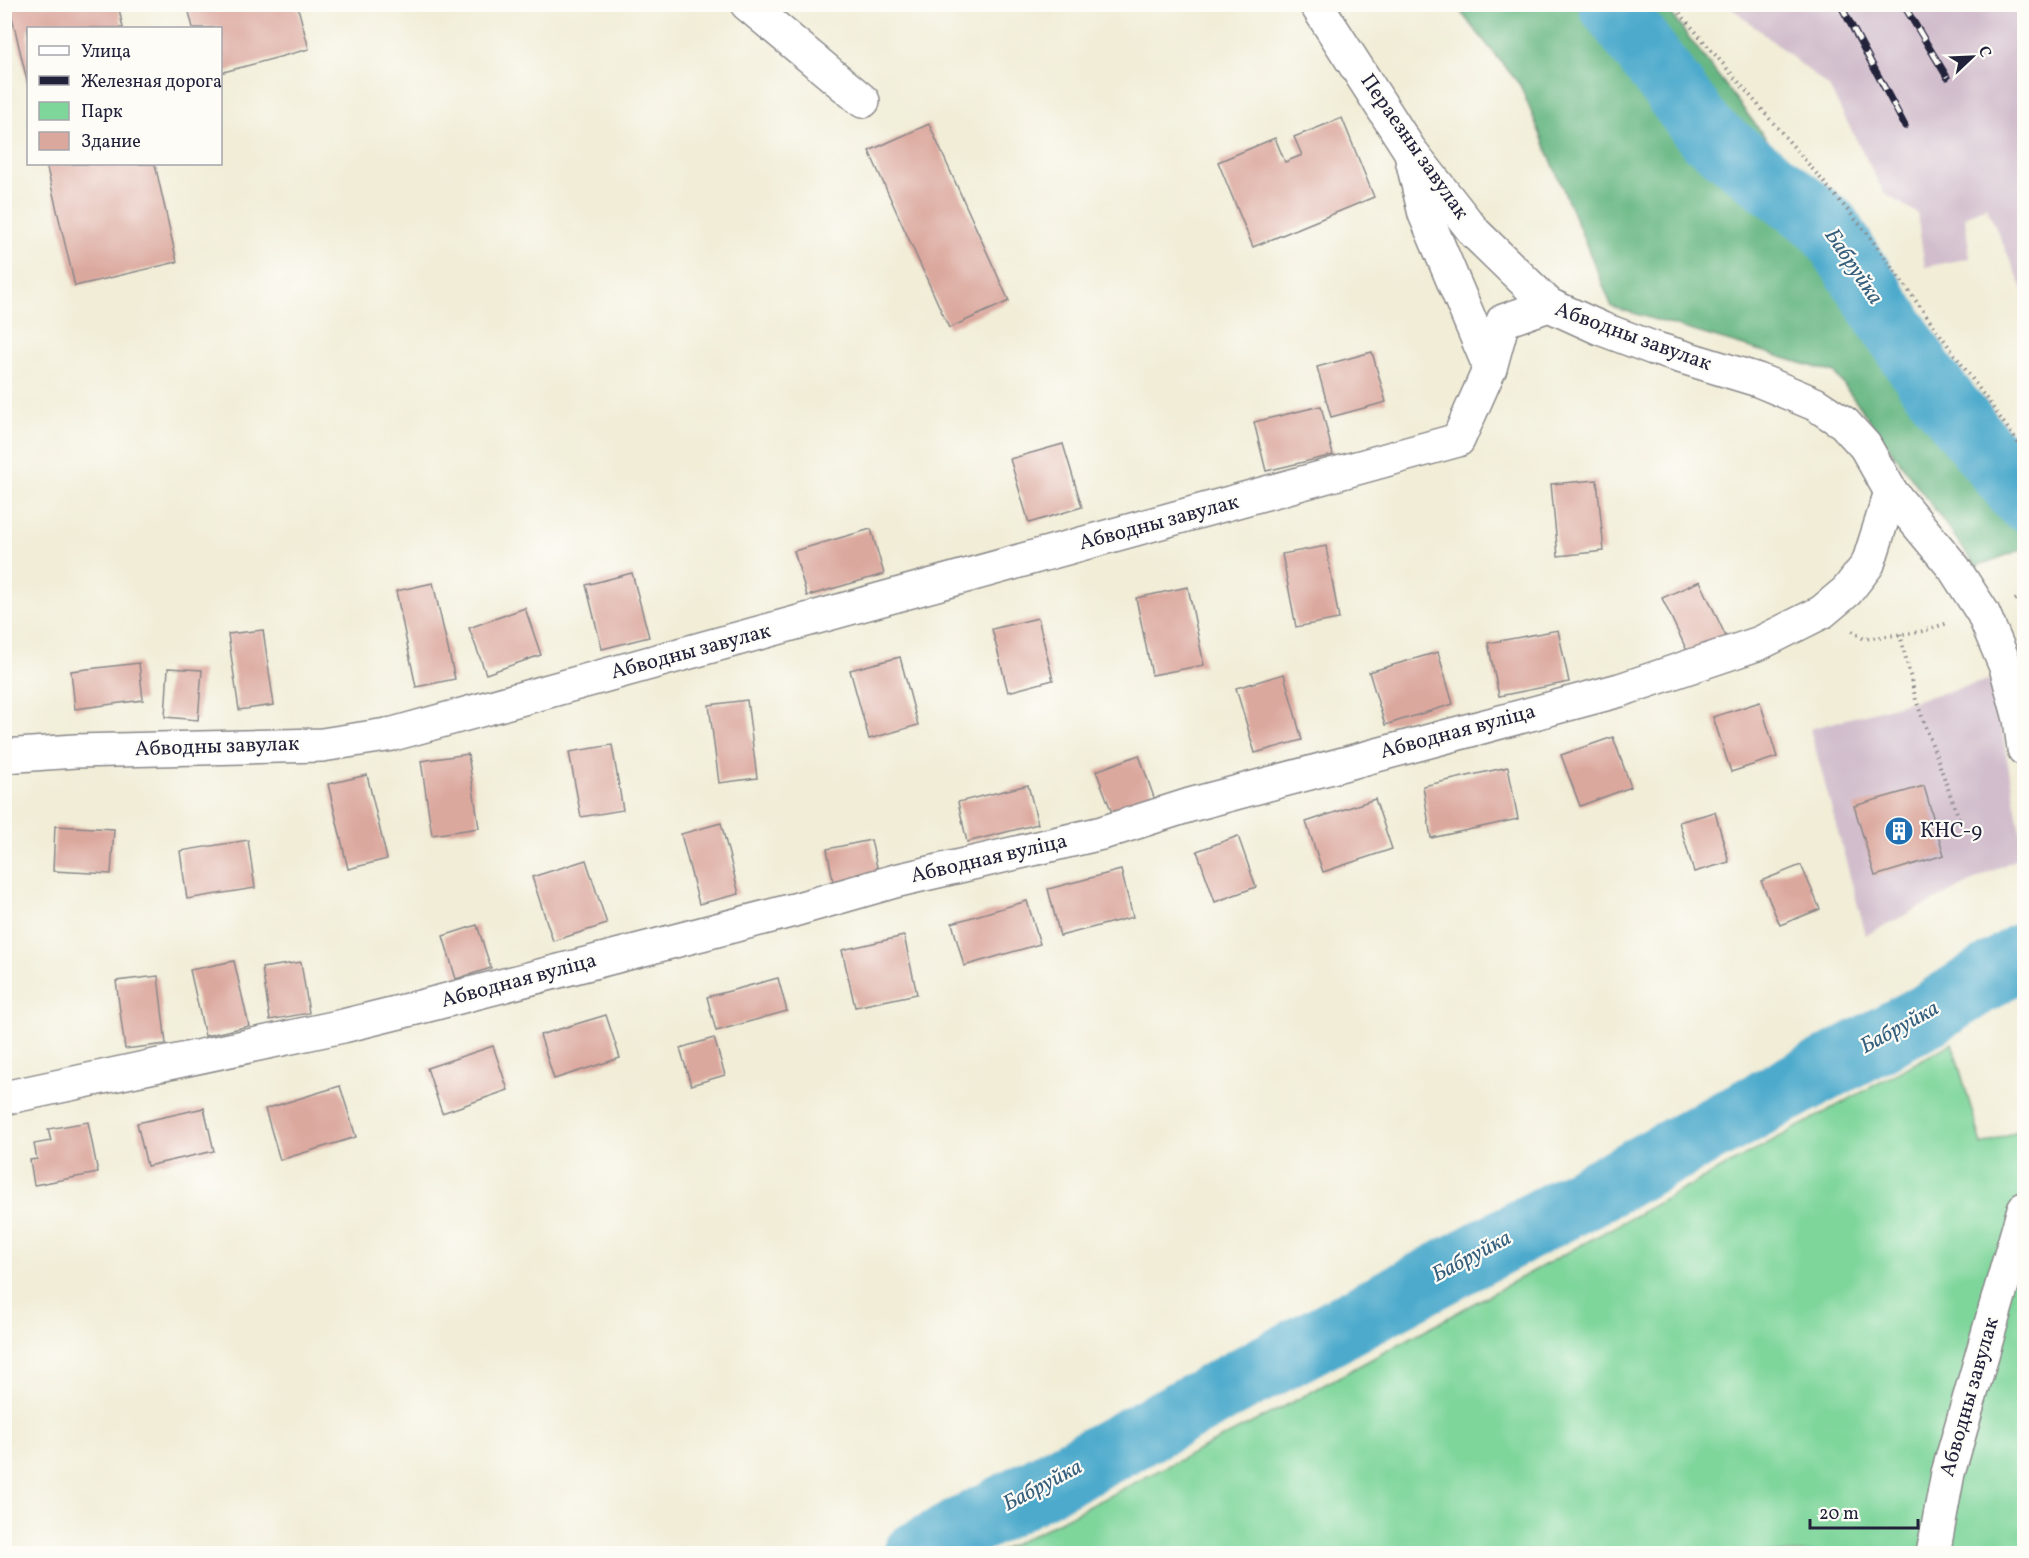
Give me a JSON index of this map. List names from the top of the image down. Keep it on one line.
{"streets":{"street":["Пераезны завулак","Абводны завулак","Абводная вуліца"]},"crossings":[["Пераезны завулак","Абводны завулак"],["Абводны завулак","Абводная вуліца"]],"water":["Бабруйка"],"places":{"building":["КНС-9"]},"legend":["Улица","Железная дорога","Парк","Здание"],"scale_bar":"20 m","north":"top right"}
